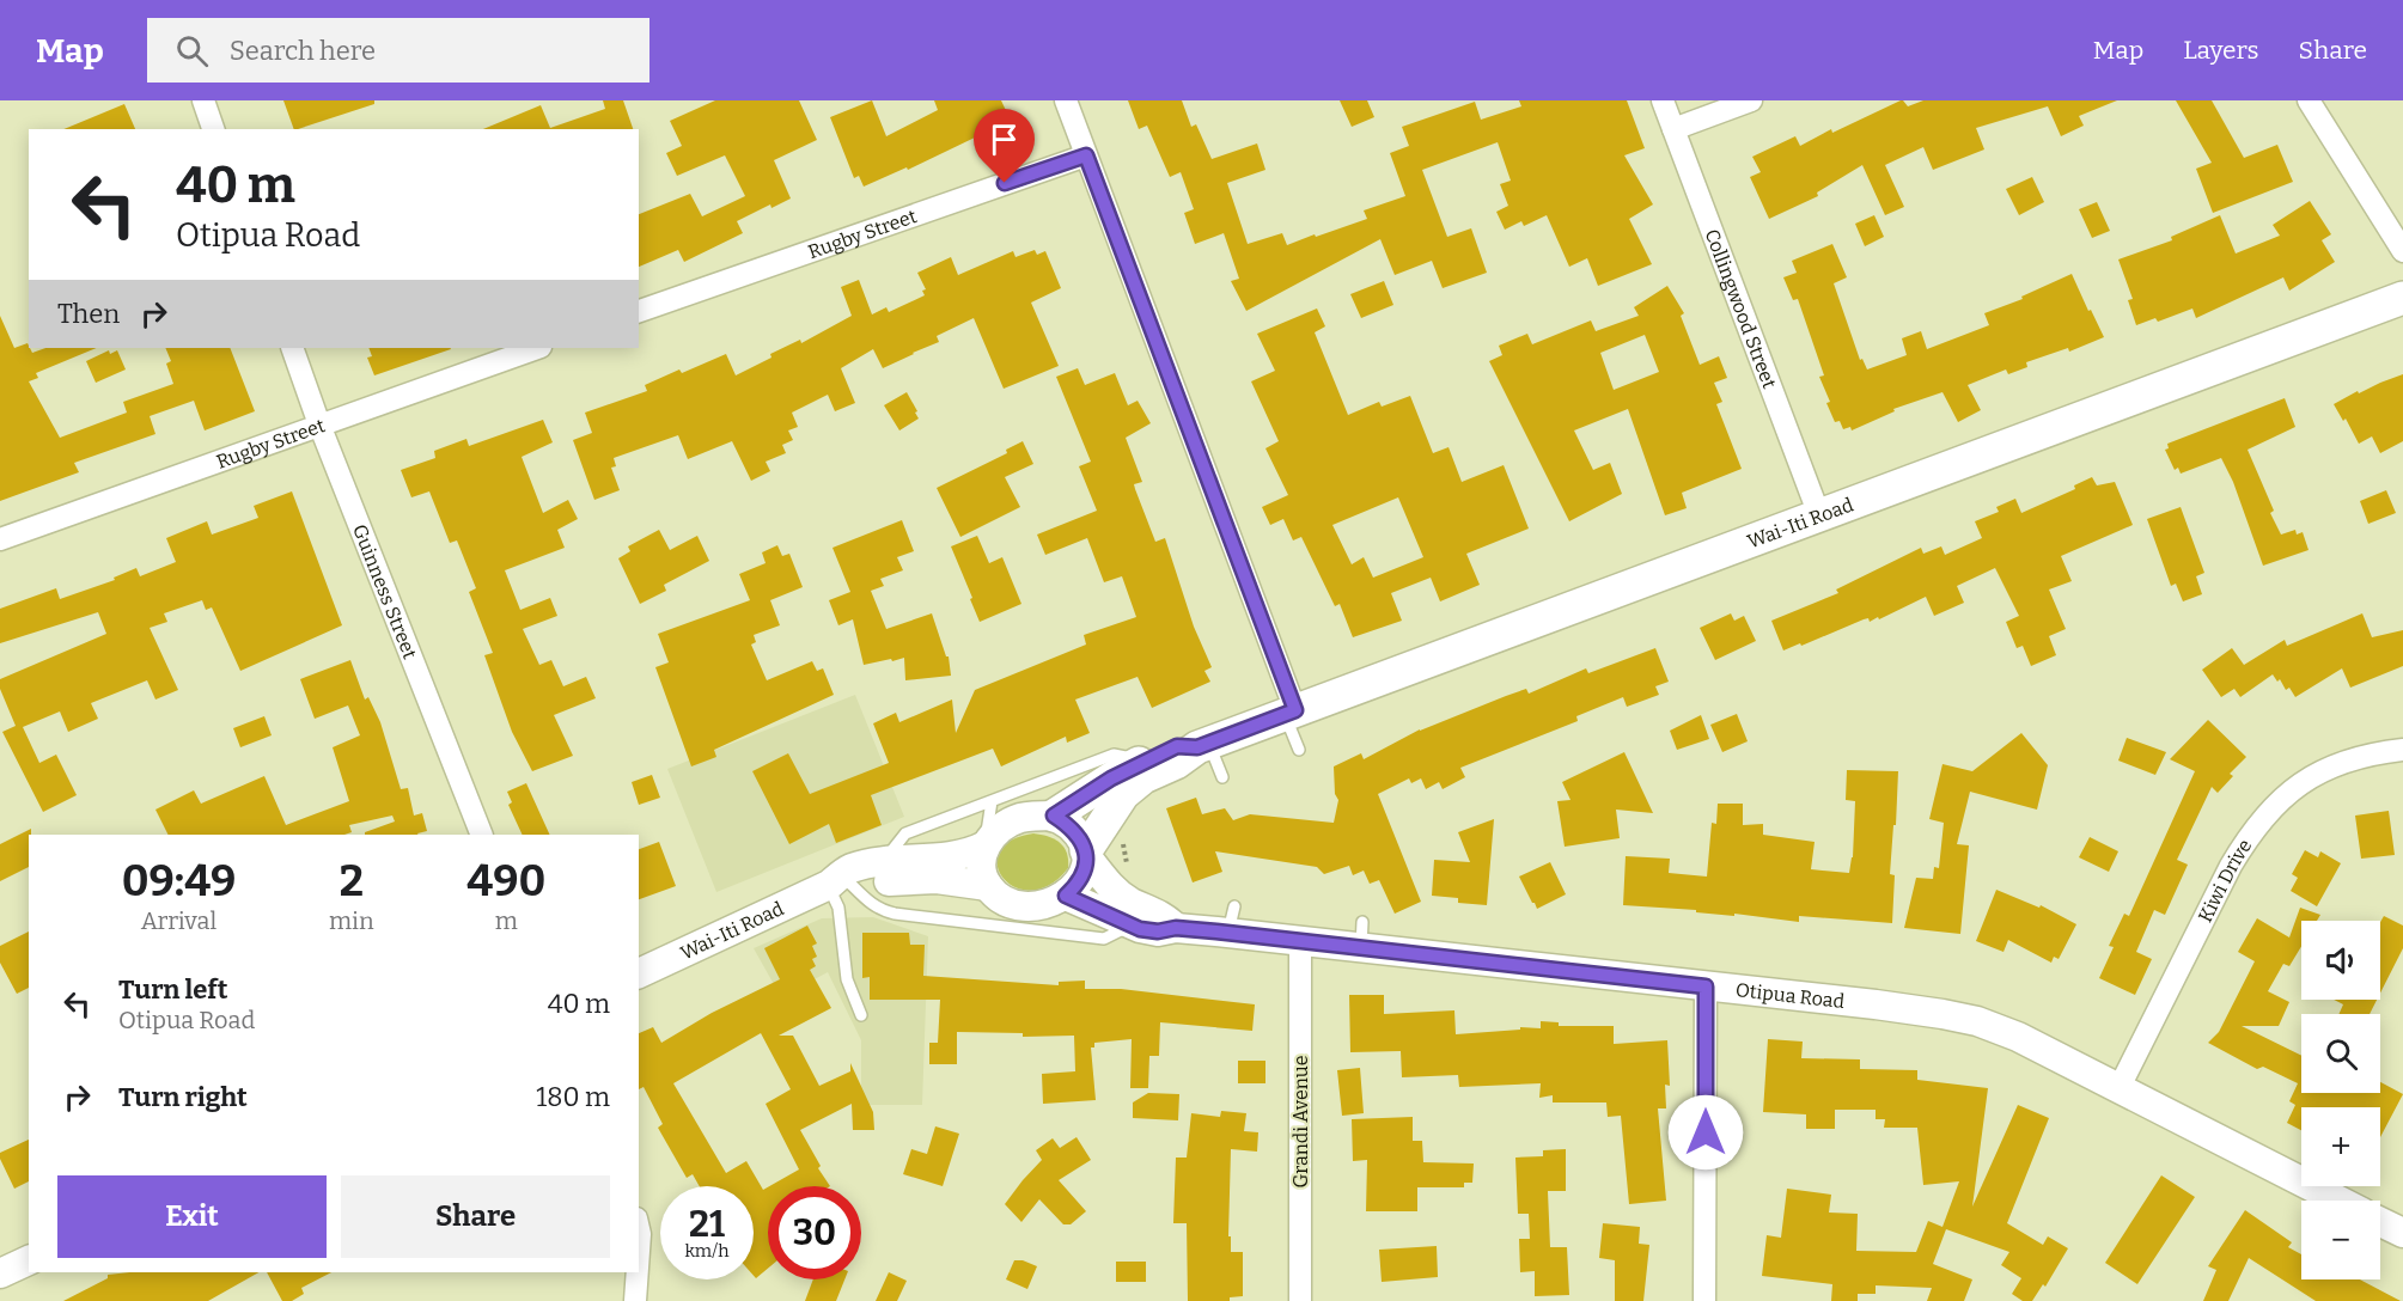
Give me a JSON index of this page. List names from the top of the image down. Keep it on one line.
{"streets":{"main road":["Wai-Iti Road"],"street":["Rugby Street","Collingwood Street","Guinness Street","Kiwi Drive","Otipua Road","Grandi Avenue"]},"crossings":[["Rugby Street","Guinness Street"],["Collingwood Street","Wai-Iti Road"],["Wai-Iti Road","Otipua Road"],["Kiwi Drive","Otipua Road"],["Otipua Road","Grandi Avenue"]],"page":{"header":"Map","search":"Search here","nav":["Map","Layers","Share"],"turn":["40 m","Otipua Road"],"then":"Then","eta":["09:49","Arrival","2","min","490","m"],"map_buttons":["+","−"],"list":[{"name":"Turn left","note":"Otipua Road","value":"40 m"},{"name":"Turn right","value":"180 m"}],"buttons":["Exit","Share"],"speed":"21 km/h","limit":"30"}}
